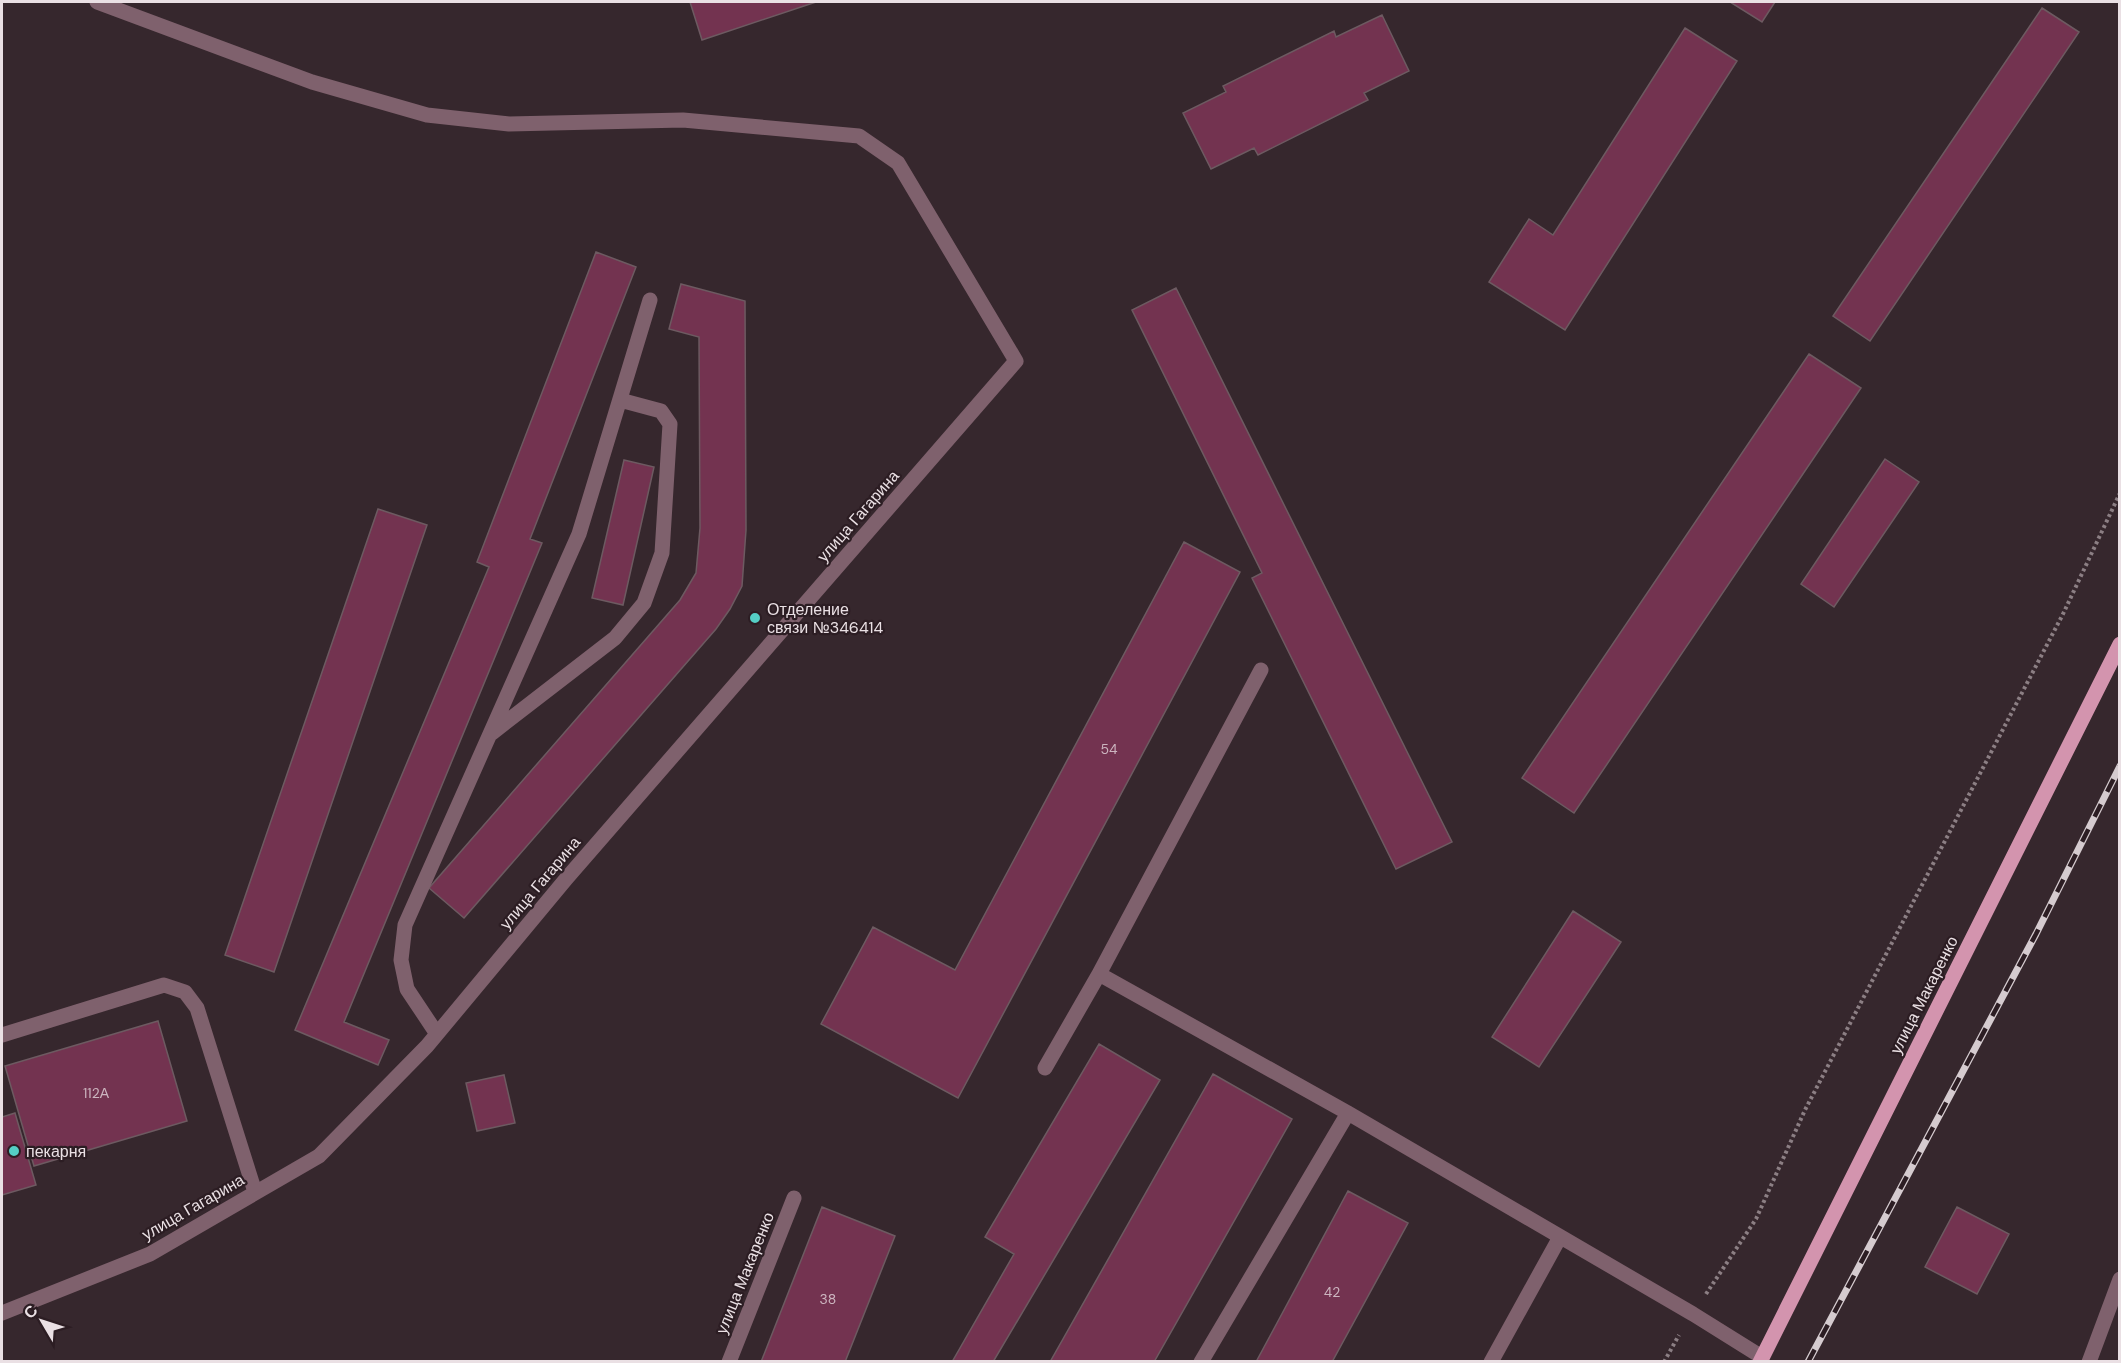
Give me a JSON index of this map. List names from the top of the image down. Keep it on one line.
{"streets":{"main road":["улица Макаренко"],"street":["улица Гагарина"]},"places":["Отделение связи №346414","пекарня"],"house_numbers":["54","112А","42","38"],"north":"top left"}
